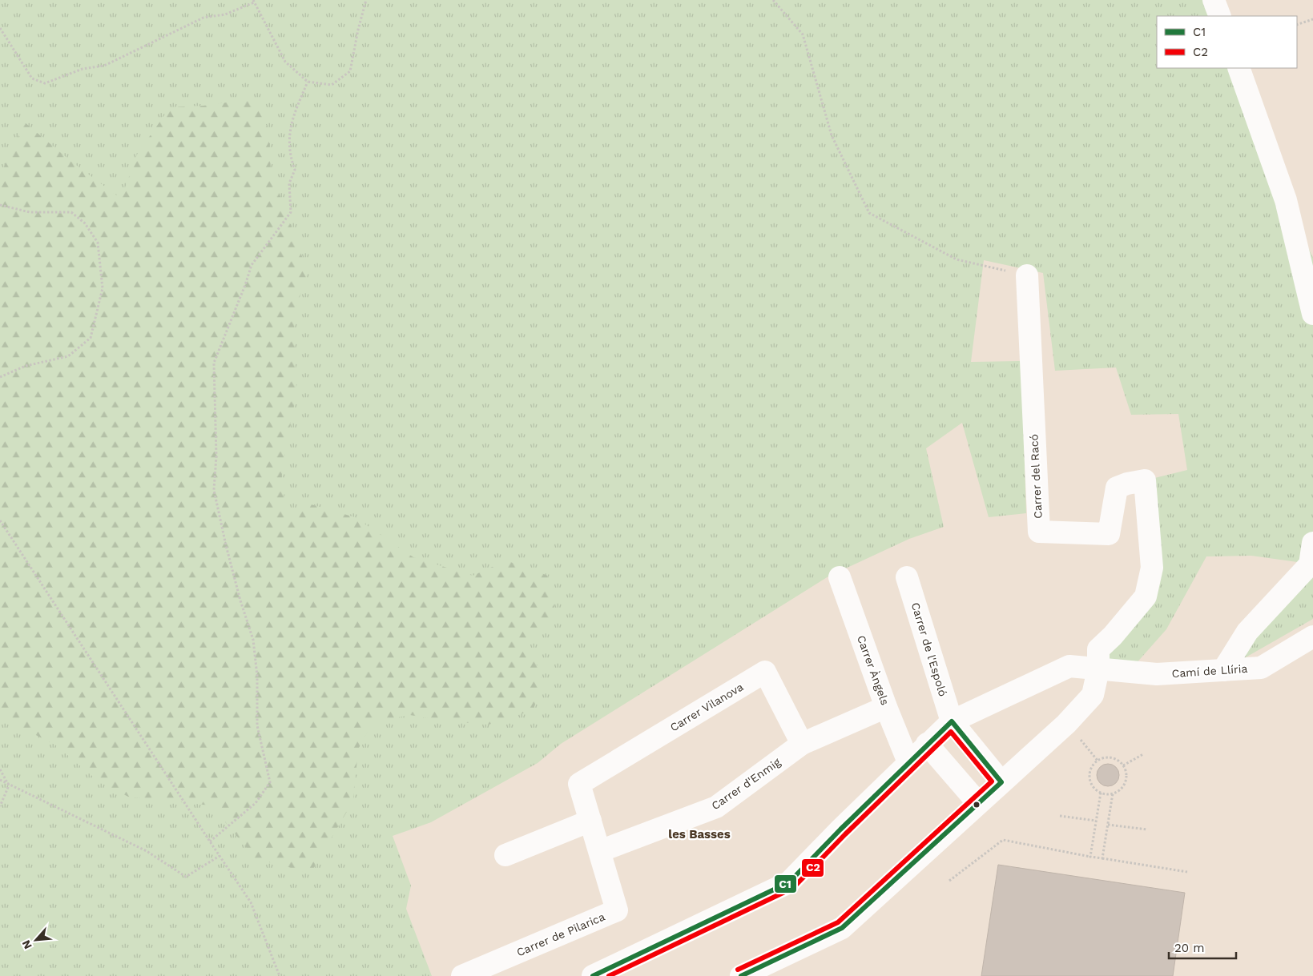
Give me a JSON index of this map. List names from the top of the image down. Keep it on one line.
{"streets":{"street":["Carrer del Racó","Carrer de l'Espoló","Carrer Àngels","Camí de Llíria","Carrer Vilanova","Carrer d'Enmig","Carrer de Pilarica"]},"crossings":[["Carrer del Racó","Camí de Llíria"],["Carrer de l'Espoló","Camí de Llíria"],["Carrer Àngels","Camí de Llíria"],["Carrer Àngels","Carrer d'Enmig"],["Carrer Vilanova","Carrer d'Enmig"],["Carrer Vilanova","Carrer de Pilarica"],["Carrer d'Enmig","Carrer de Pilarica"]],"districts":["les Basses"],"lines":["transit line C1","transit line C2"],"legend":["C1","C2"],"scale_bar":"20 m","north":"bottom left"}
